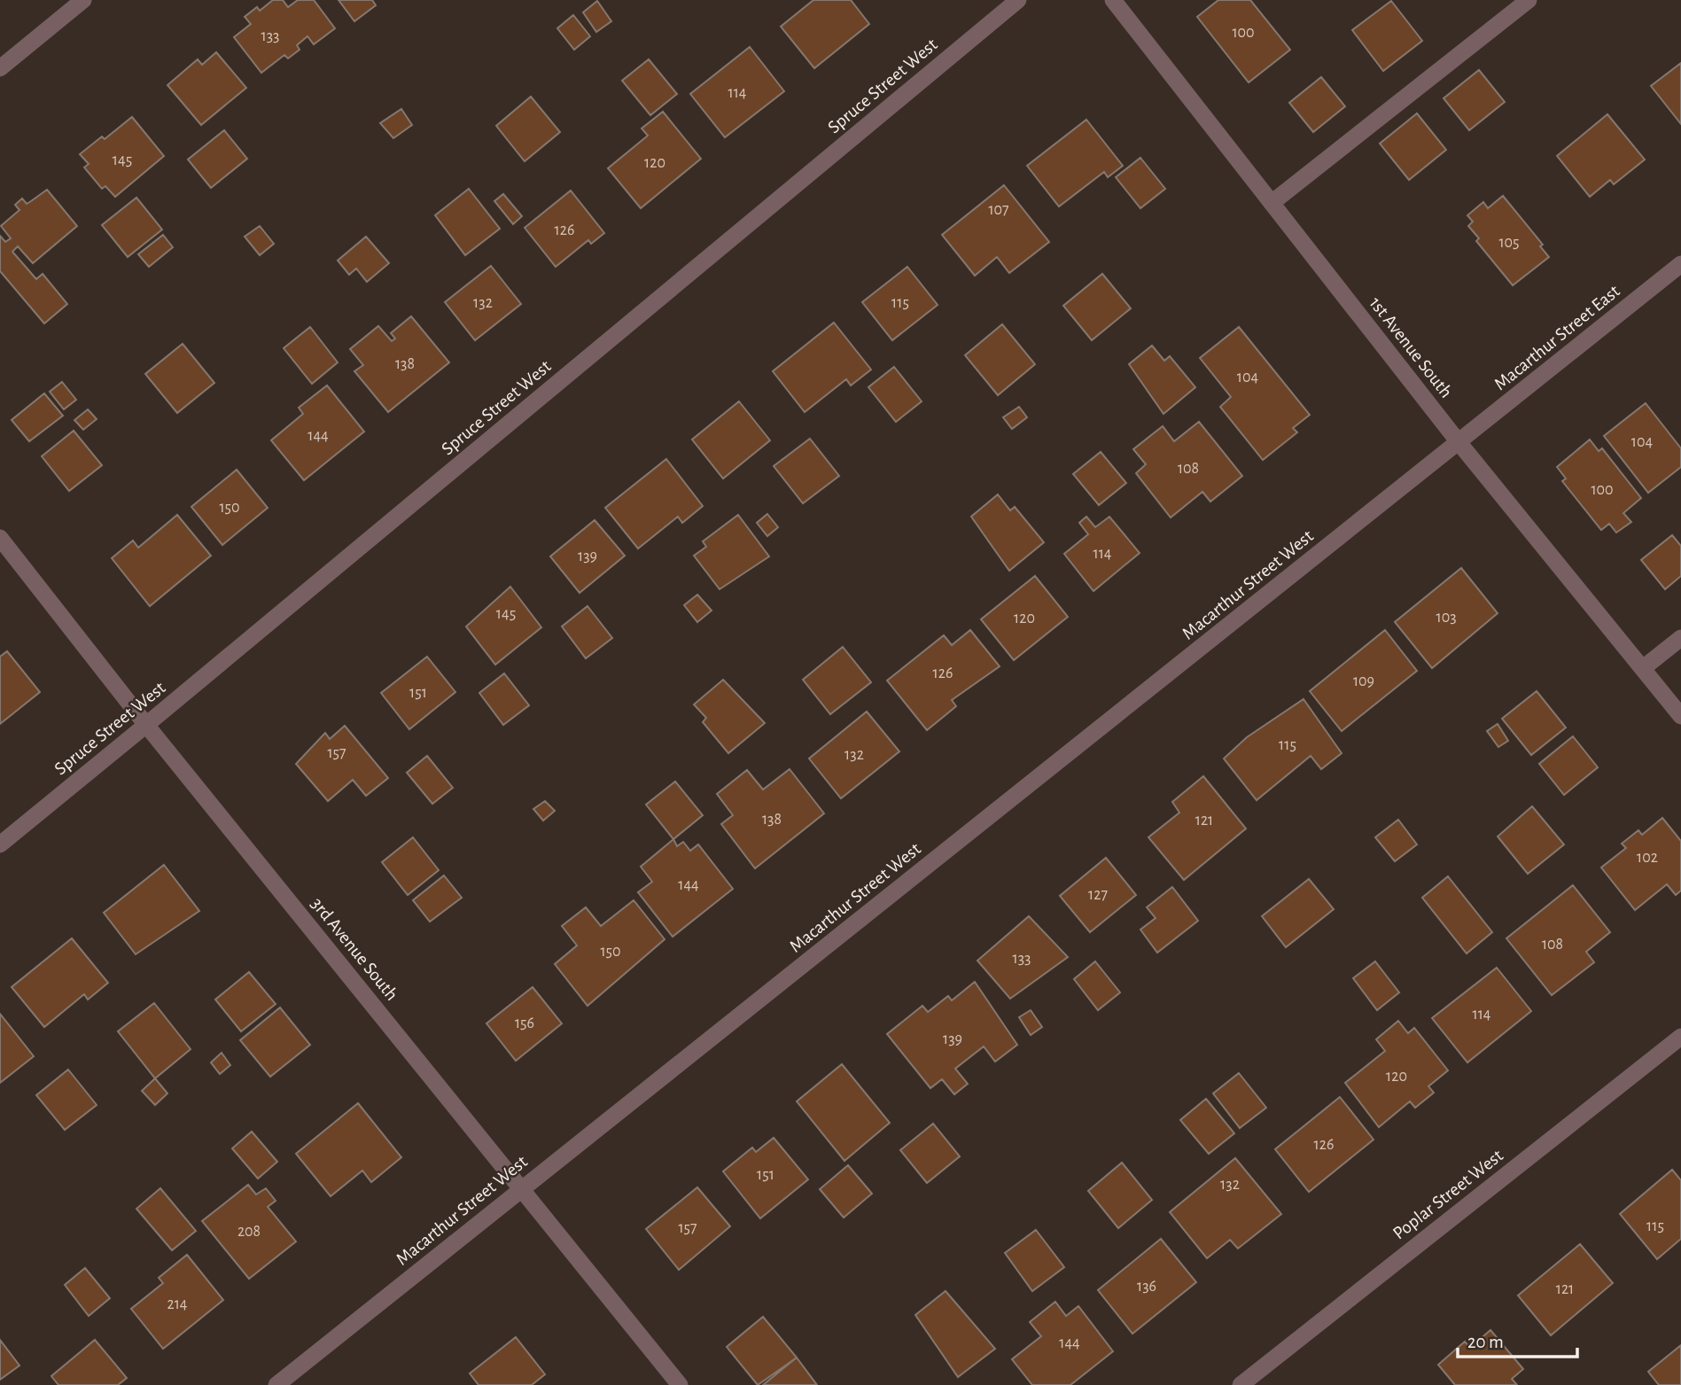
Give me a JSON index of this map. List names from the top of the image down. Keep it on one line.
{"streets":{"street":["Spruce Street West","Macarthur Street East","1st Avenue South","Macarthur Street West","3rd Avenue South","Poplar Street West"]},"crossings":[["Spruce Street West","3rd Avenue South"],["Macarthur Street East","1st Avenue South"],["Macarthur Street East","Macarthur Street West"],["1st Avenue South","Macarthur Street West"],["Macarthur Street West","3rd Avenue South"]],"house_numbers":["100","133","114","145","120","107","126","105","132","115","138","104","144","104","108","100","150","114","139","145","103","120","126","109","151","115","157","132","138","121","102","144","127","108","150","133","114","156","139","120","126","151","132","115","157","208","136","121","214","144"],"scale_bar":"20 m"}
